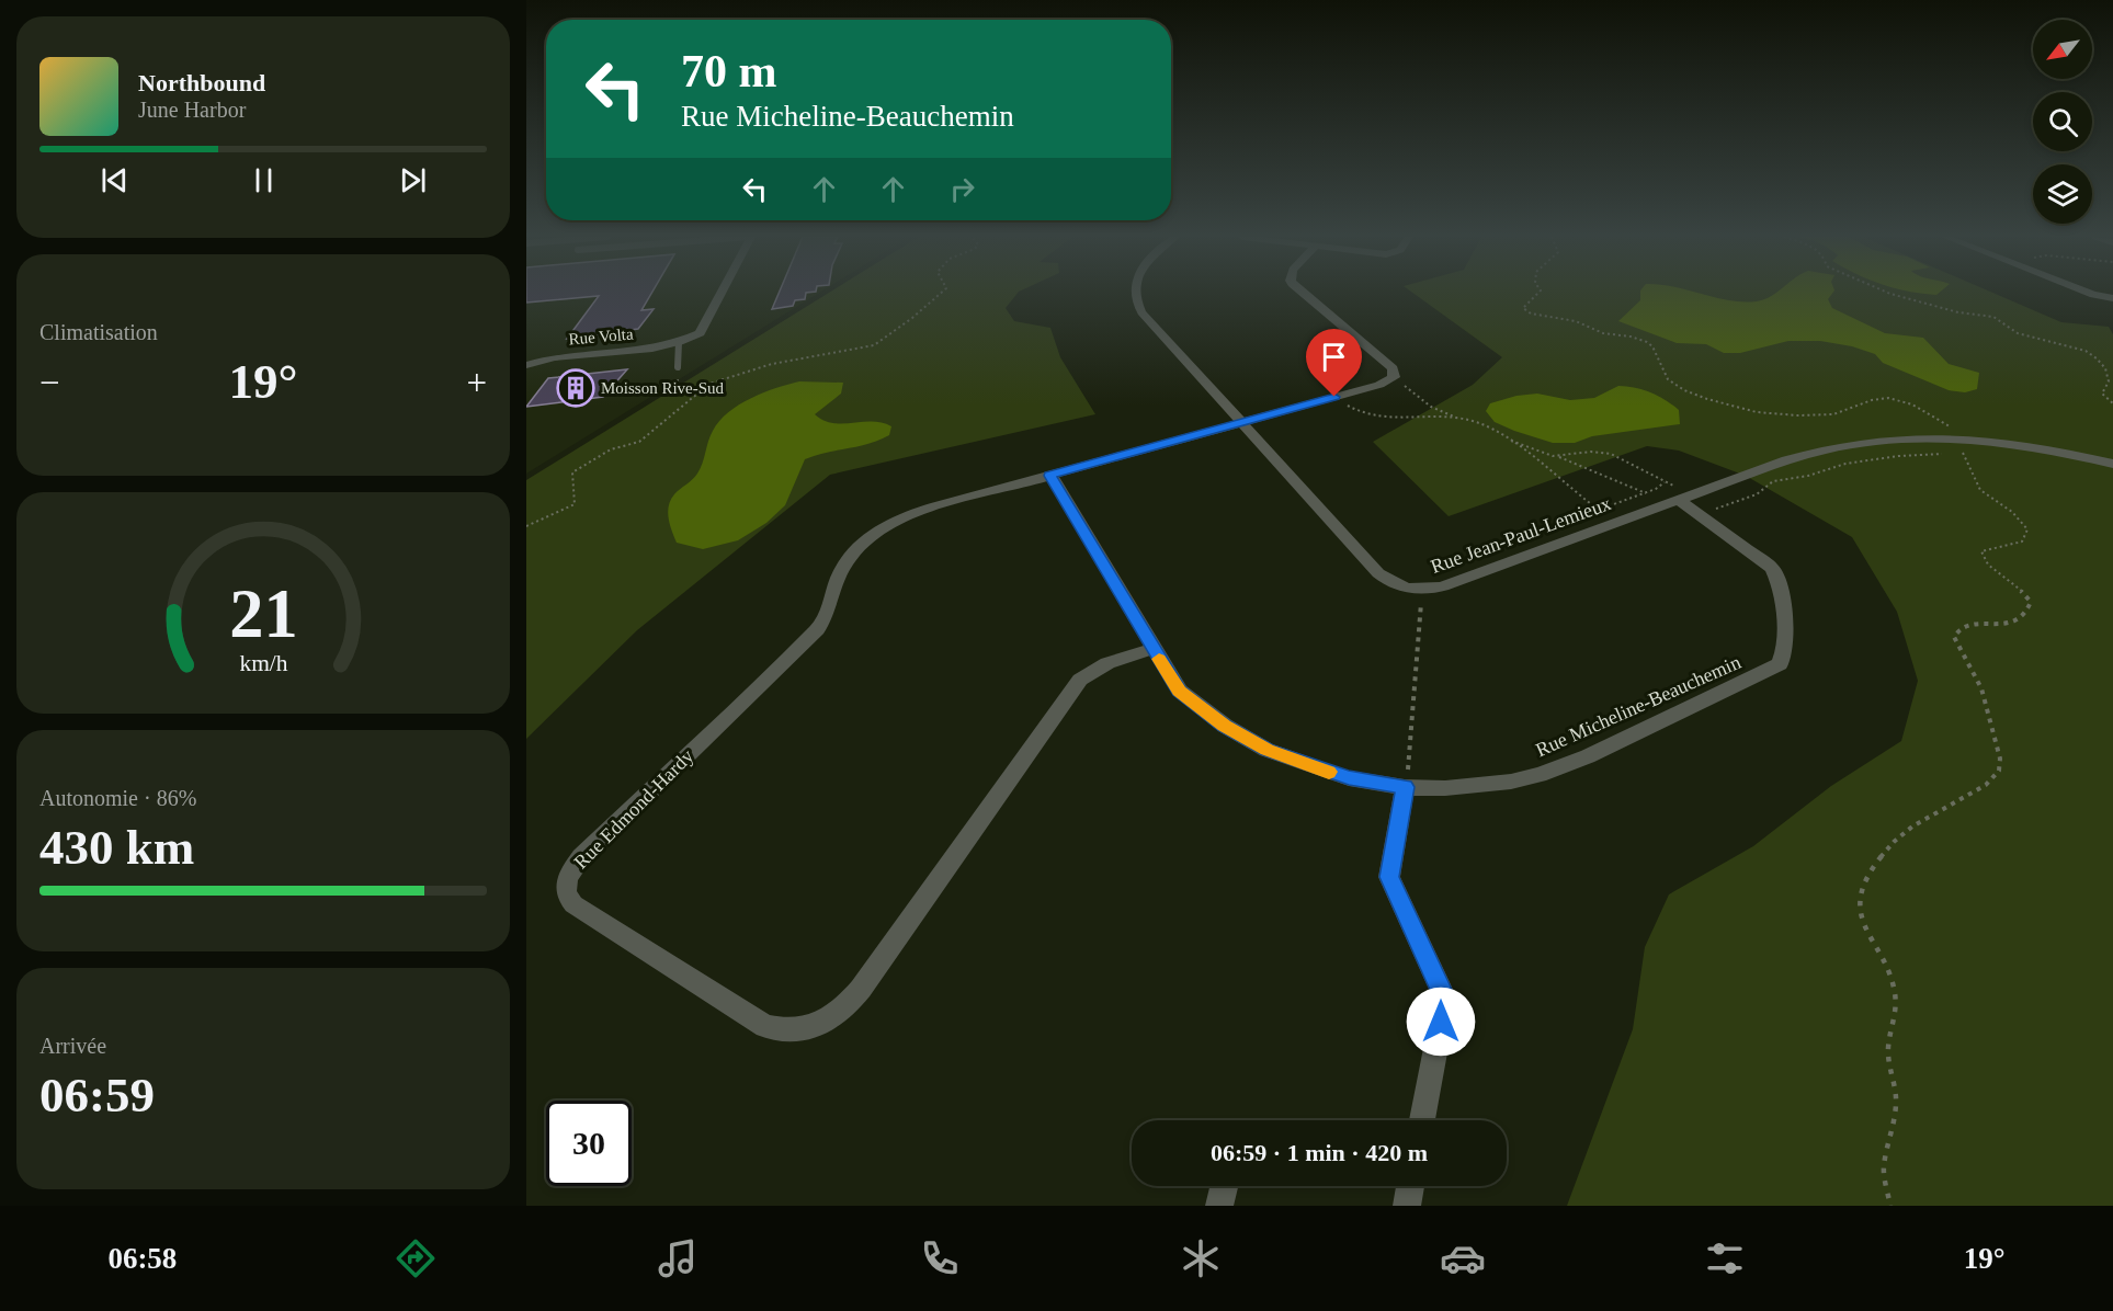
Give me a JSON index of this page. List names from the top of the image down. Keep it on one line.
{"streets":{"street":["Rue Volta","Rue Jean-Paul-Lemieux","Rue Micheline-Beauchemin","Rue Edmond-Hardy"]},"crossings":[["Rue Jean-Paul-Lemieux","Rue Micheline-Beauchemin"],["Rue Jean-Paul-Lemieux","Rue Edmond-Hardy"],["Rue Micheline-Beauchemin","Rue Edmond-Hardy"]],"places":{"building":["Moisson Rive-Sud"]},"north":"bottom left","page":{"turn":["70 m","Rue Micheline-Beauchemin"],"song":["Northbound","June Harbor"],"tile":["Climatisation",["Autonomie · 86%","430 km"],["Arrivée","06:59"]],"heat":["−","19°","+"],"limit":"30","trip":"06:59 · 1 min · 420 m","tabs":["06:58","19°"],"gauge":["21","km/h"]}}
